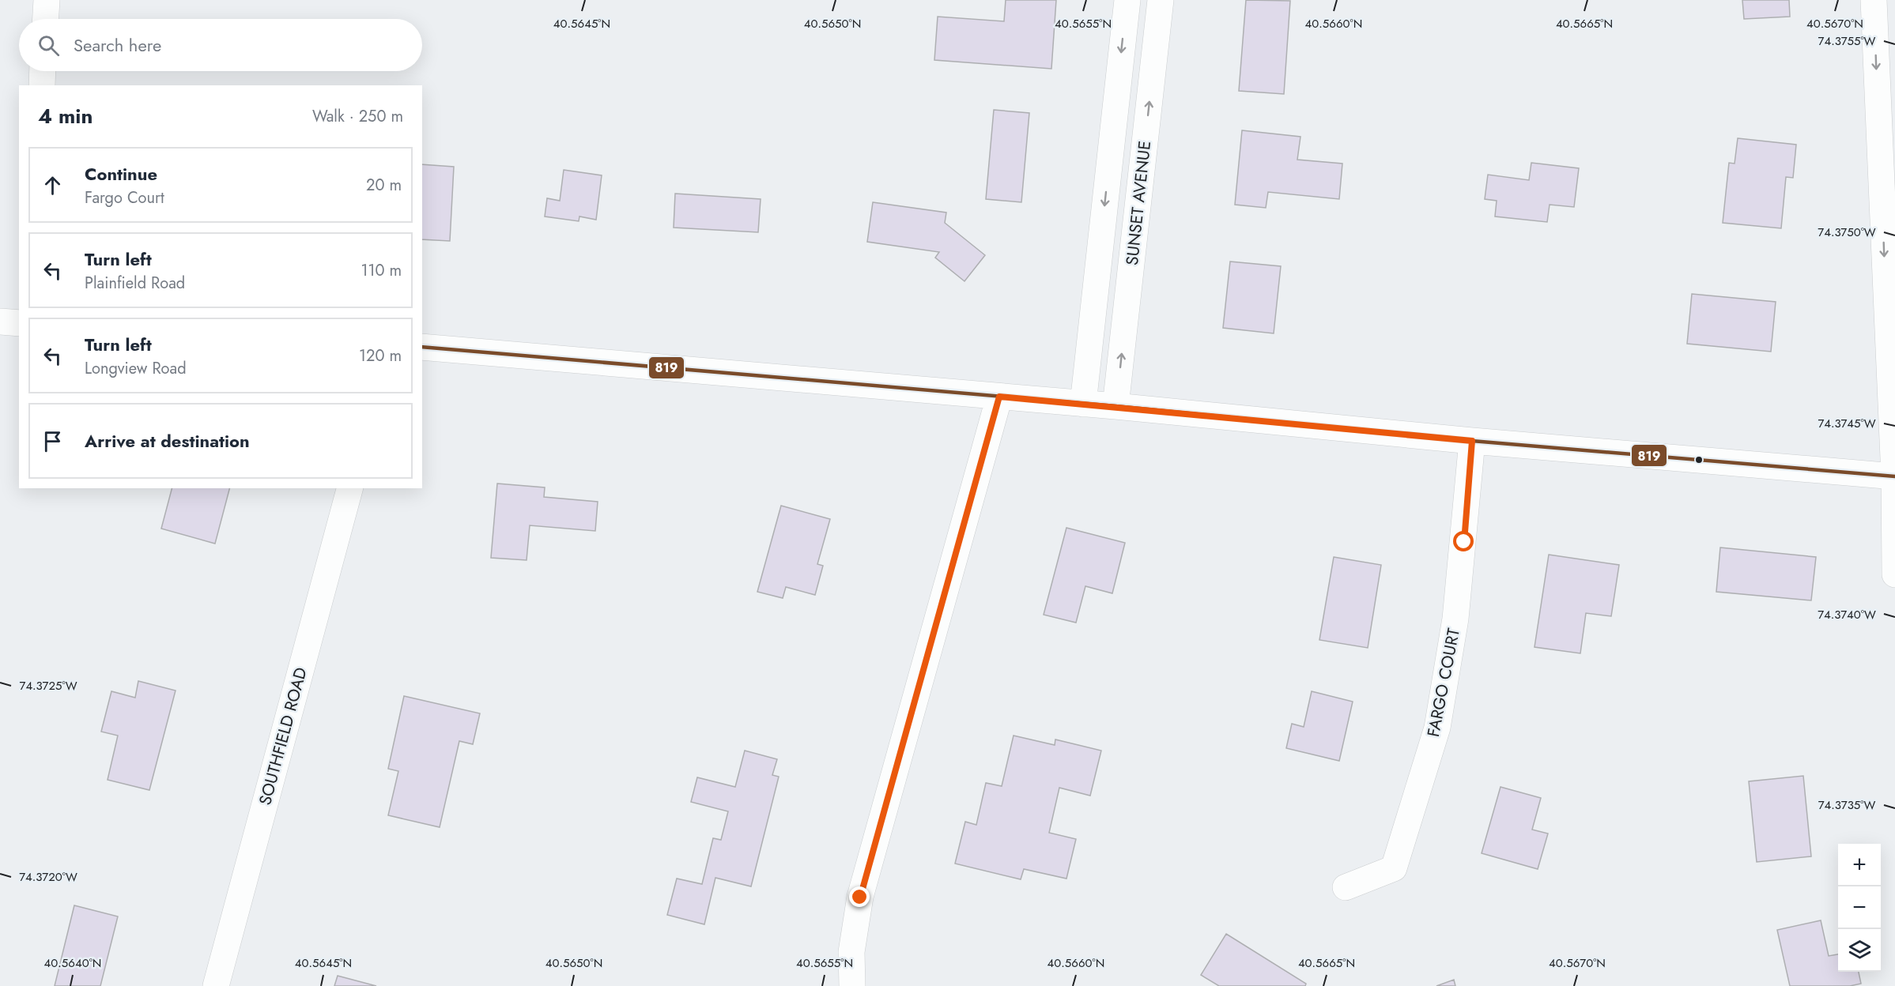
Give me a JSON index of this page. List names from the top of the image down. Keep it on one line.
{"streets":{"street":["SUNSET AVENUE","FARGO COURT","SOUTHFIELD ROAD"]},"lines":["transit line 819"],"page":{"search":"Search here","heading":["4 min","Walk · 250 m"],"list":[["Continue","Fargo Court","20 m"],["Turn left","Plainfield Road","110 m"],["Turn left","Longview Road","120 m"],"Arrive at destination"],"map_buttons":["+","−"]},"coordinates":["40.5645°N","40.5650°N","40.5655°N","40.5660°N","40.5670°N","40.5665°N","74.3755°W","74.3750°W","74.3745°W","74.3740°W","74.3725°W","74.3735°W","74.3720°W","40.5640°N"]}
